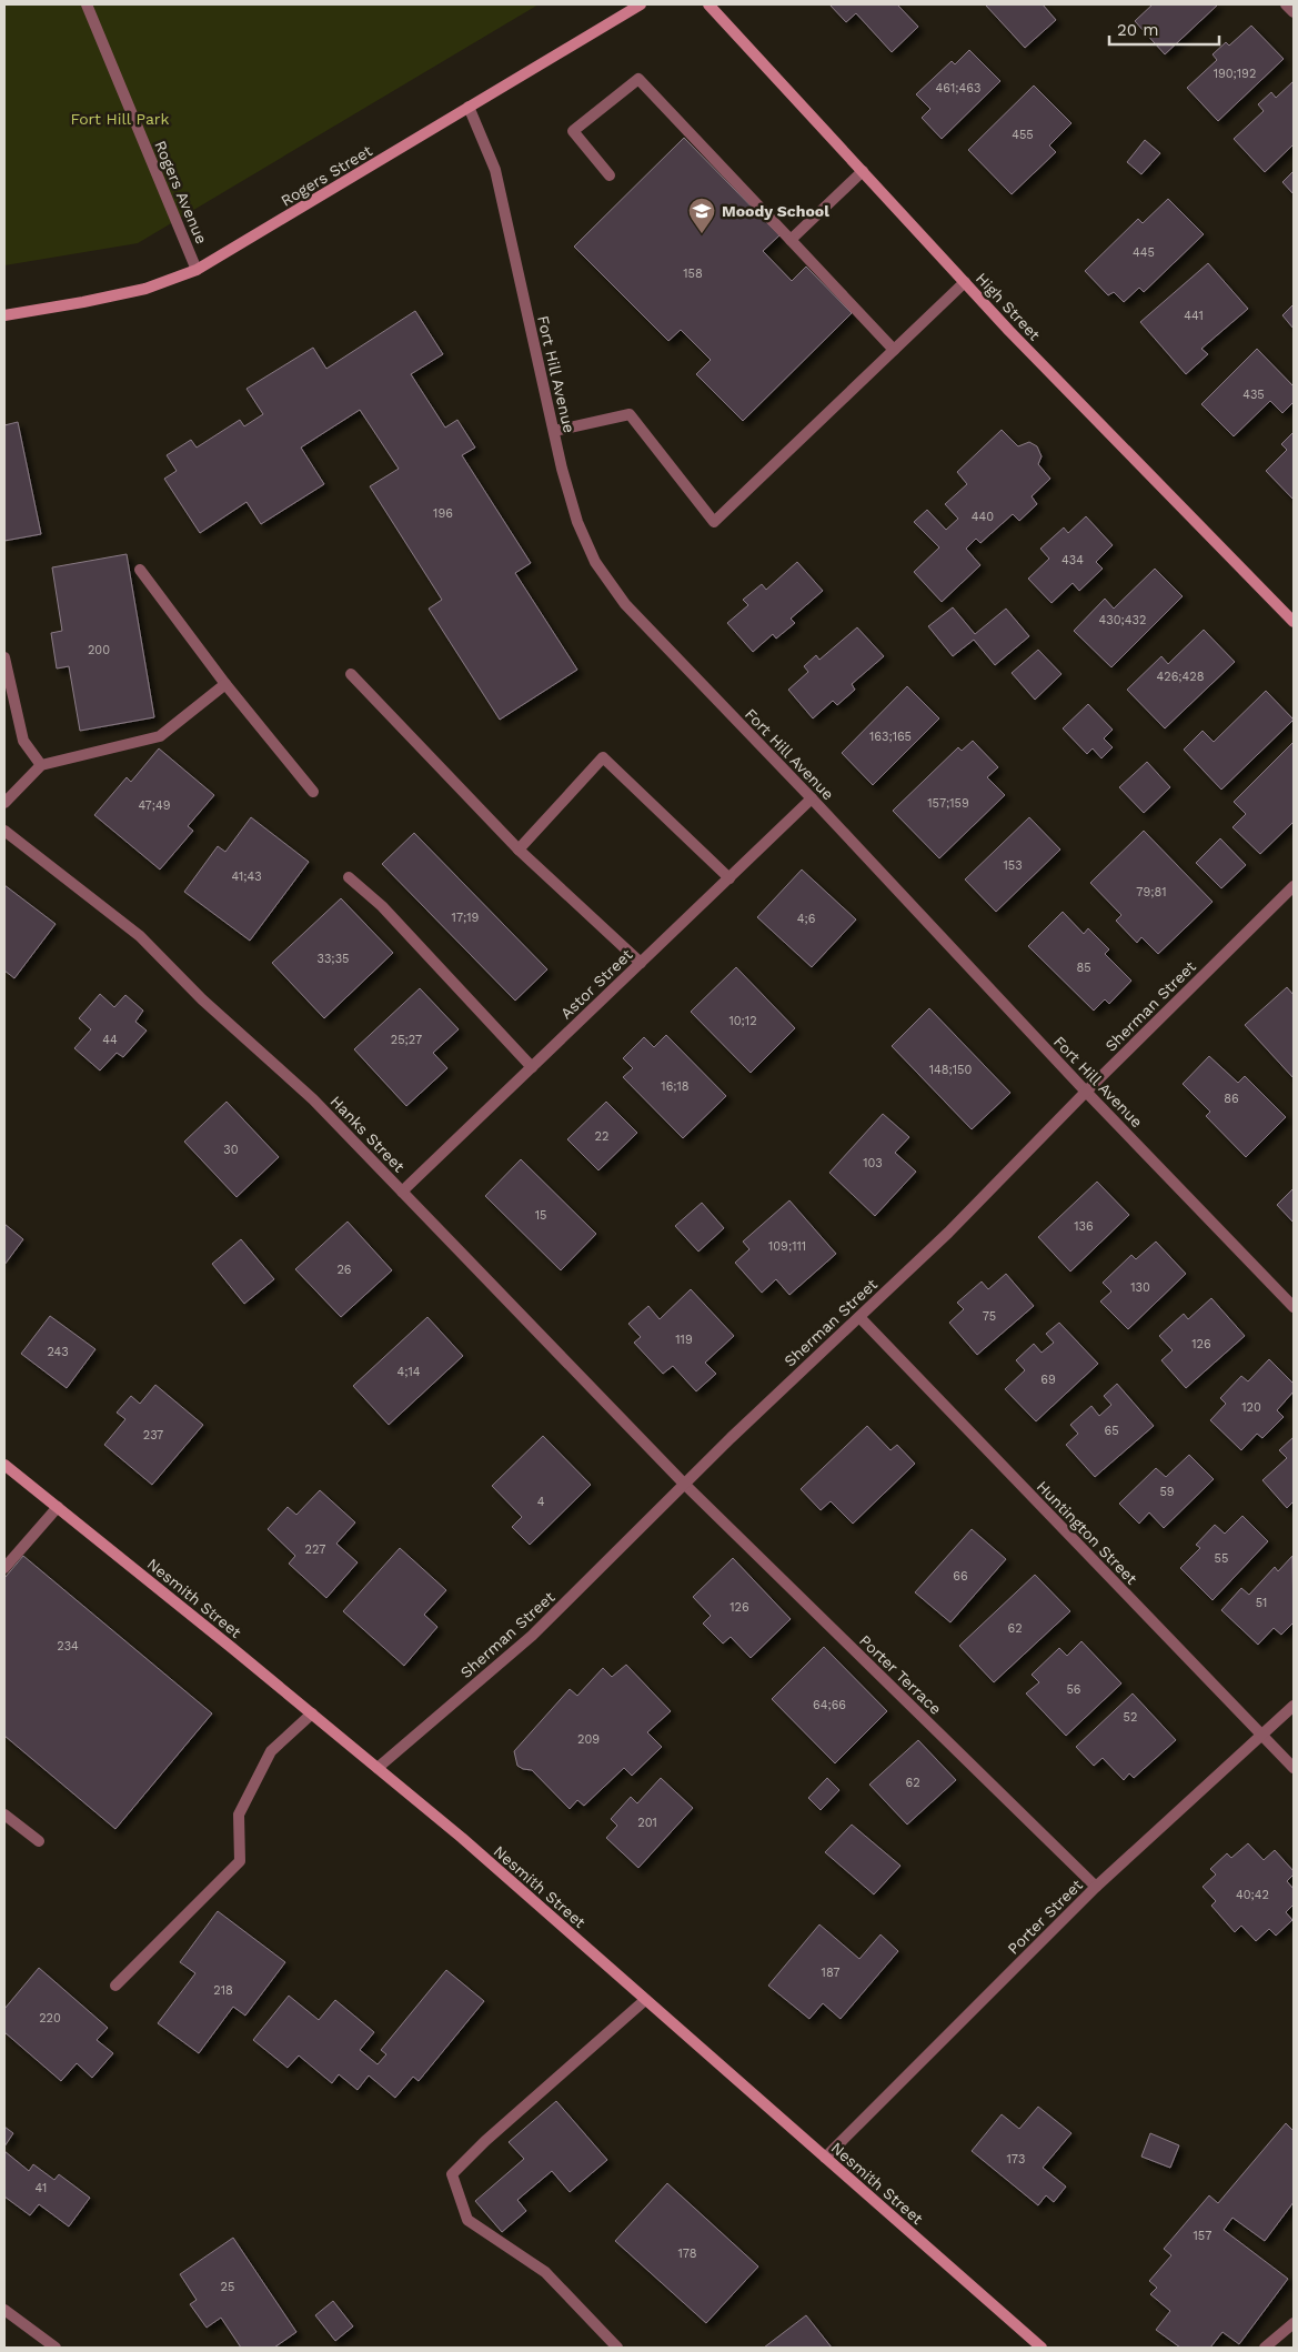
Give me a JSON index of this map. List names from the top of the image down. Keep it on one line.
{"streets":{"street":["Rogers Street","Rogers Avenue","High Street","Fort Hill Avenue","Astor Street","Sherman Street","Hanks Street","Huntington Street","Nesmith Street","Porter Terrace","Porter Street"]},"crossings":[["Rogers Street","Rogers Avenue"],["Rogers Street","Fort Hill Avenue"],["Fort Hill Avenue","Astor Street"],["Fort Hill Avenue","Sherman Street"],["Astor Street","Hanks Street"],["Sherman Street","Hanks Street"],["Sherman Street","Huntington Street"],["Sherman Street","Nesmith Street"],["Sherman Street","Porter Terrace"],["Hanks Street","Porter Terrace"],["Huntington Street","Porter Street"],["Nesmith Street","Porter Street"],["Porter Terrace","Porter Street"]],"parks":["Fort Hill Park"],"places":{"school or university":["Moody School"]},"house_numbers":["190;192","461;463","455","445","158","441","435","196","440","434","430;432","200","426;428","163;165","157;159","47;49","153","41;43","79;81","17;19","4;6","33;35","85","10;12","44","25;27","148;150","16;18","86","22","30","103","15","136","109;111","26","130","75","119","126","243","4;14","69","120","65","237","59","4","227","55","66","51","126","62","234","56","64;66","52","209","62","201","40;42","187","218","220","173","41","157","178","25"],"scale_bar":"20 m"}
